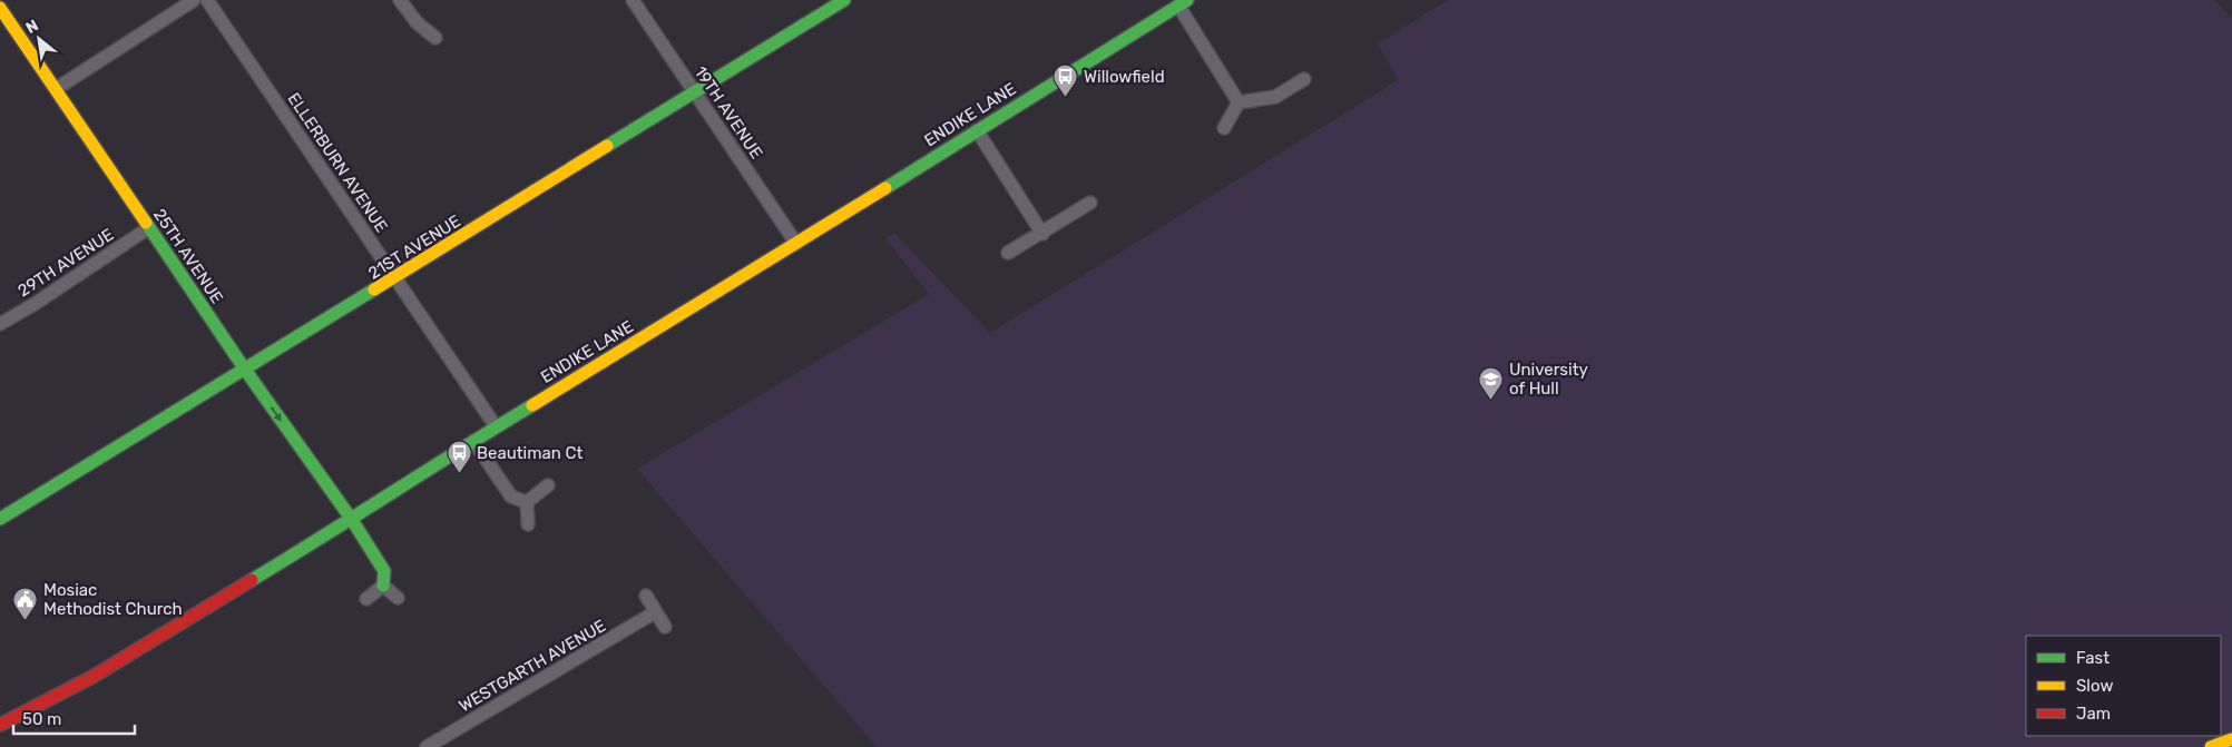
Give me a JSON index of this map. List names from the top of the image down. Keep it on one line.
{"streets":{"street":["19TH AVENUE","ENDIKE LANE","ELLERBURN AVENUE","21ST AVENUE","25TH AVENUE","29TH AVENUE","WESTGARTH AVENUE"]},"crossings":[["19TH AVENUE","ENDIKE LANE"],["19TH AVENUE","21ST AVENUE"],["ENDIKE LANE","ELLERBURN AVENUE"],["ENDIKE LANE","25TH AVENUE"],["ELLERBURN AVENUE","21ST AVENUE"],["21ST AVENUE","25TH AVENUE"],["25TH AVENUE","29TH AVENUE"]],"places":{"bus stop":["Willowfield","Beautiman Ct"],"school or university":["University of Hull"],"public building":["Mosiac Methodist Church"]},"legend":["Fast","Slow","Jam"],"scale_bar":"50 m","north":"top left"}
